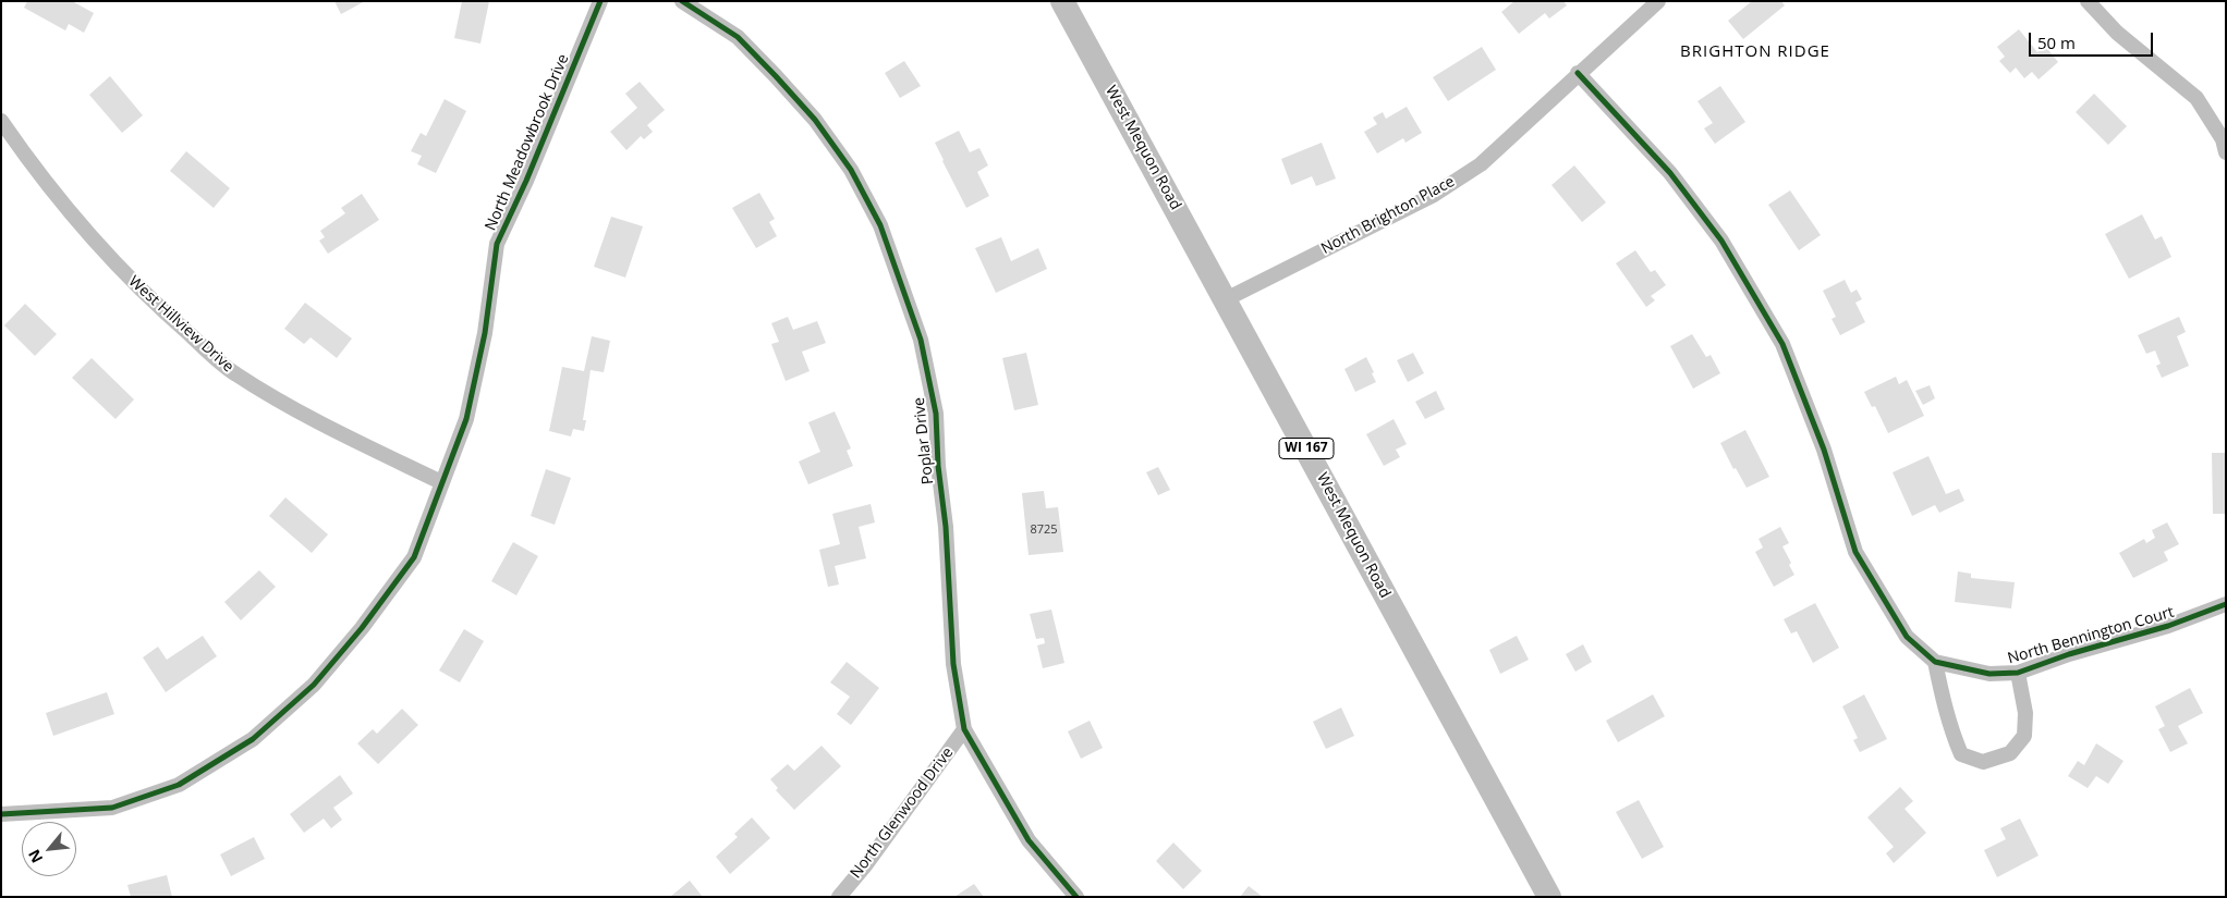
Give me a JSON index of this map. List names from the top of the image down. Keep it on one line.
{"streets":{"main road":["West Mequon Road","WI 167"],"street":["North Meadowbrook Drive","North Brighton Place","West Hillview Drive","Poplar Drive","North Bennington Court","North Glenwood Drive"]},"crossings":[["North Meadowbrook Drive","West Hillview Drive"],["West Mequon Road","North Brighton Place"],["Poplar Drive","North Glenwood Drive"]],"districts":["BRIGHTON RIDGE"],"house_numbers":["8725"],"scale_bar":"50 m","north":"bottom left"}
